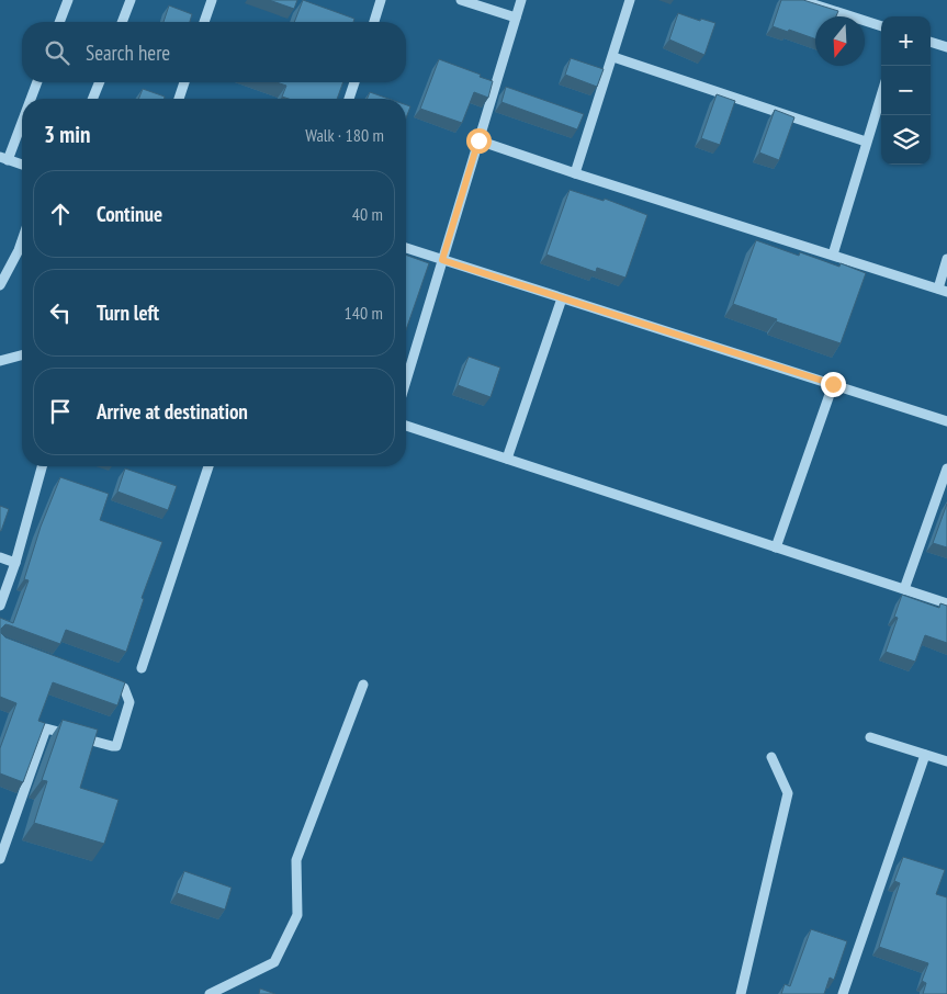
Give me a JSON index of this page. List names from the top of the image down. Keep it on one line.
{"north":"bottom","page":{"map_buttons":["+","−"],"search":"Search here","heading":["3 min","Walk · 180 m"],"list":[["Continue","40 m"],["Turn left","140 m"],"Arrive at destination"]}}
